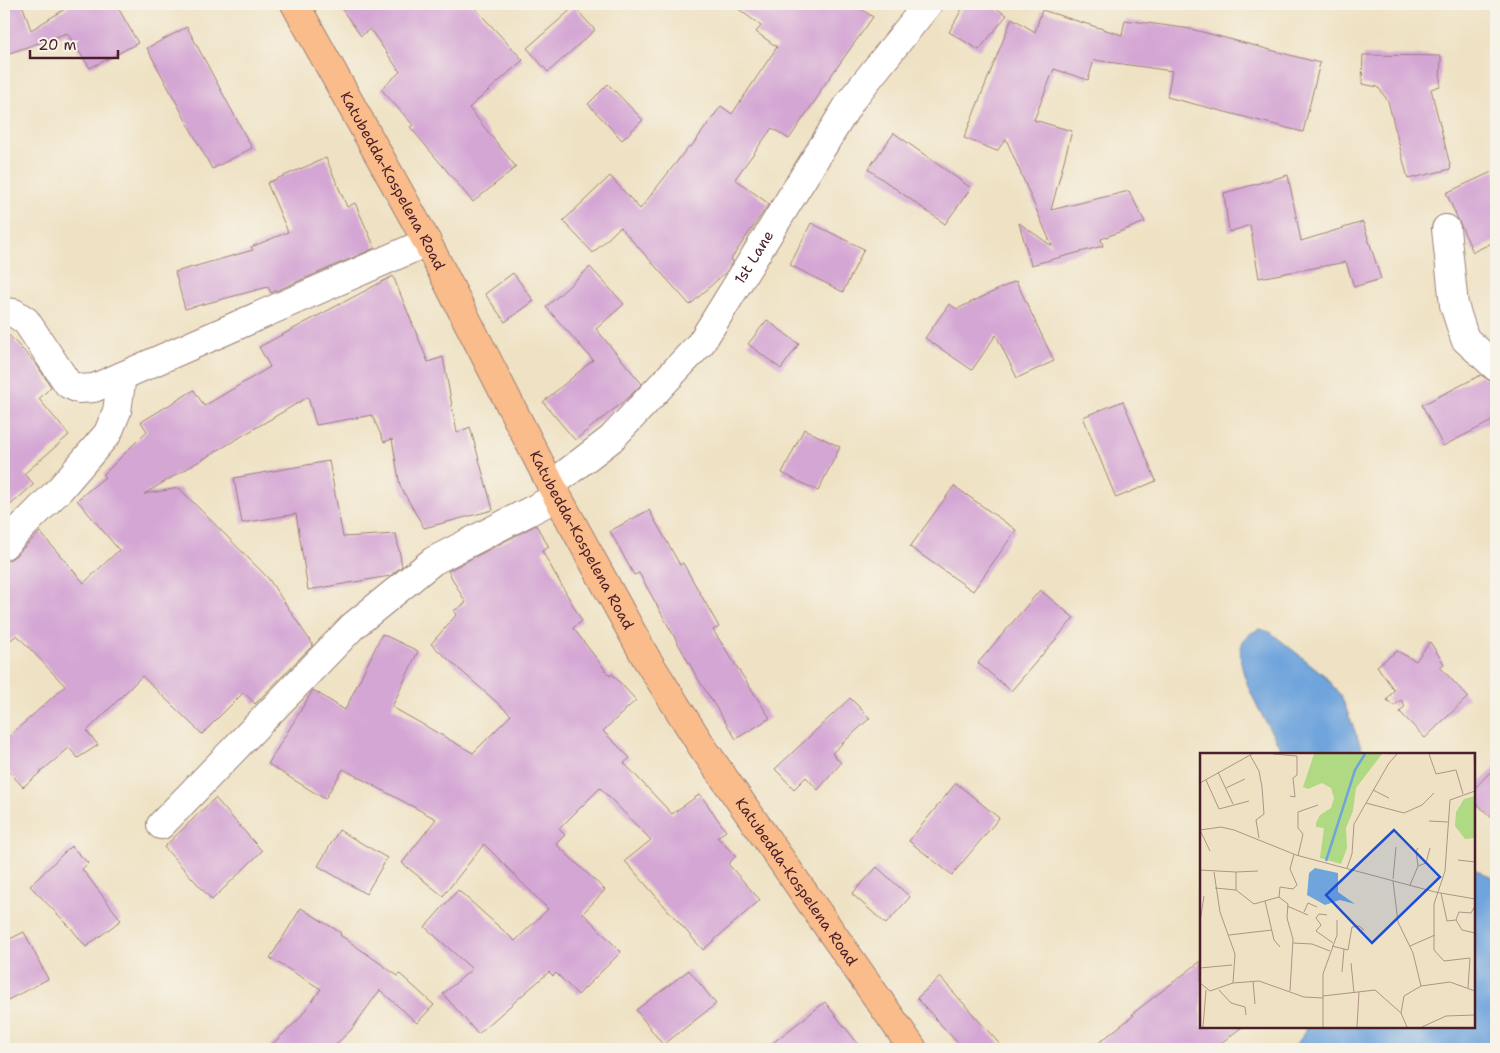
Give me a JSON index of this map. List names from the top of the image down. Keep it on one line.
{"streets":{"main road":["Katubedda-Kospelena Road"],"street":["1st Lane"]},"crossings":[["Katubedda-Kospelena Road","1st Lane"]],"scale_bar":"20 m"}
